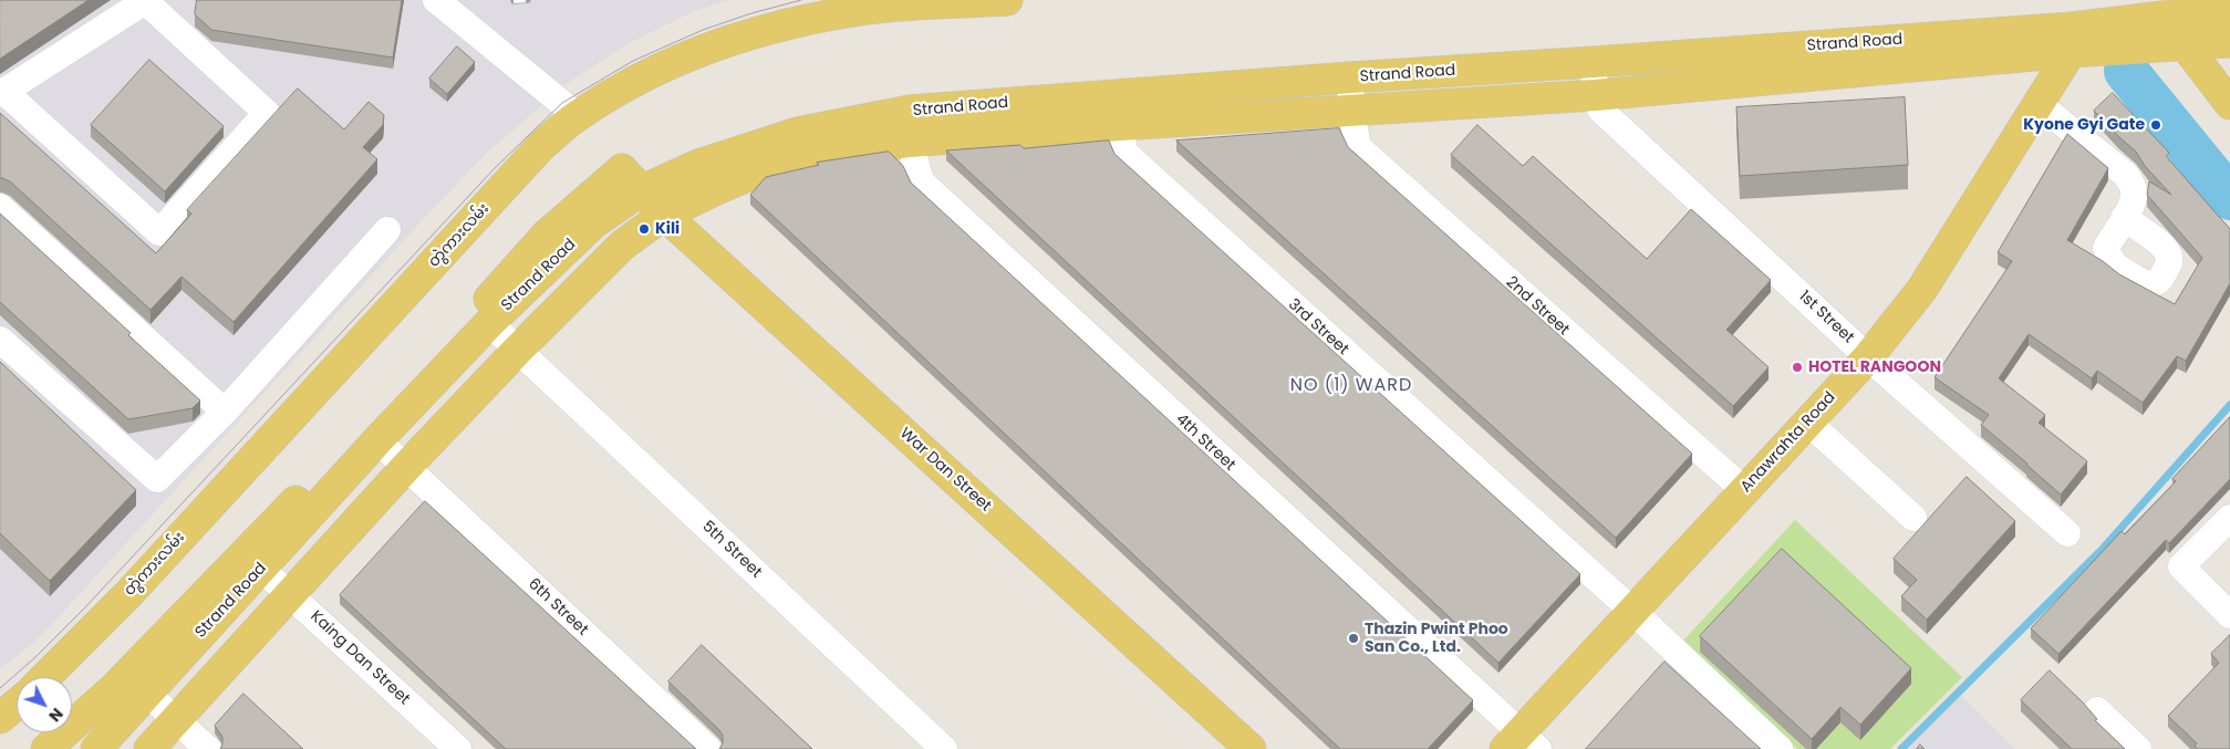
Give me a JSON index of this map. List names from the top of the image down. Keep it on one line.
{"streets":{"main road":["Strand Road","တွဲကားလမ်း","Anawrahta Road","War Dan Street"],"street":["2nd Street","1st Street","3rd Street","4th Street","5th Street","6th Street","Kaing Dan Street"]},"crossings":[["Strand Road","2nd Street"],["Strand Road","1st Street"],["Strand Road","3rd Street"],["Strand Road","4th Street"],["Strand Road","Anawrahta Road"],["Strand Road","War Dan Street"],["Strand Road","5th Street"],["Strand Road","6th Street"],["Strand Road","Kaing Dan Street"],["2nd Street","Anawrahta Road"],["1st Street","Anawrahta Road"],["3rd Street","Anawrahta Road"],["4th Street","Anawrahta Road"]],"districts":["NO (1) WARD"],"places":["Kyone Gyi Gate","Kili","HOTEL RANGOON","Thazin Pwint Phoo San Co., Ltd."],"north":"bottom right"}
